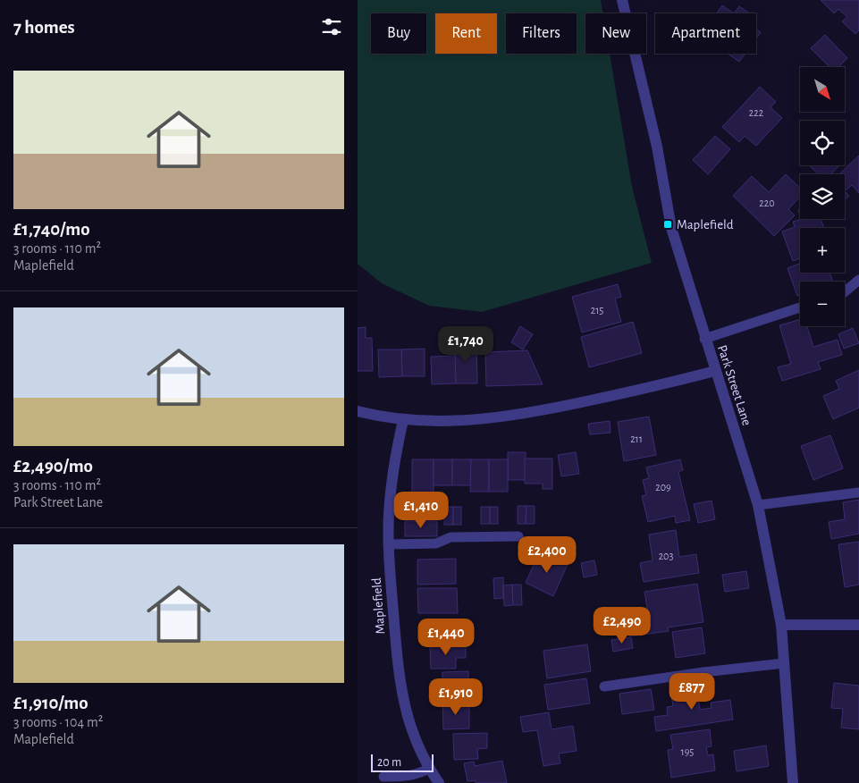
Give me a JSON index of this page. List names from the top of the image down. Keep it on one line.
{"streets":{"street":["Park Street Lane","Maplefield"]},"places":{"transit":["Maplefield"]},"house_numbers":["222","220","215","211","209","203","195"],"scale_bar":"20 m","north":"bottom right","page":{"heading":"7 homes","chip":["Buy","Rent","Filters","New","Apartment"],"list":[{"name":"£1,740/mo","note":"3 rooms · 110 m² · Maplefield"},{"name":"£2,490/mo","note":"3 rooms · 110 m² · Park Street Lane"},{"name":"£1,910/mo","note":"3 rooms · 104 m² · Maplefield"}],"map_buttons":["+","−"],"price":["£1,740","£1,410","£2,400","£2,490","£1,440","£877","£1,910"],"scale":"20 m"}}
